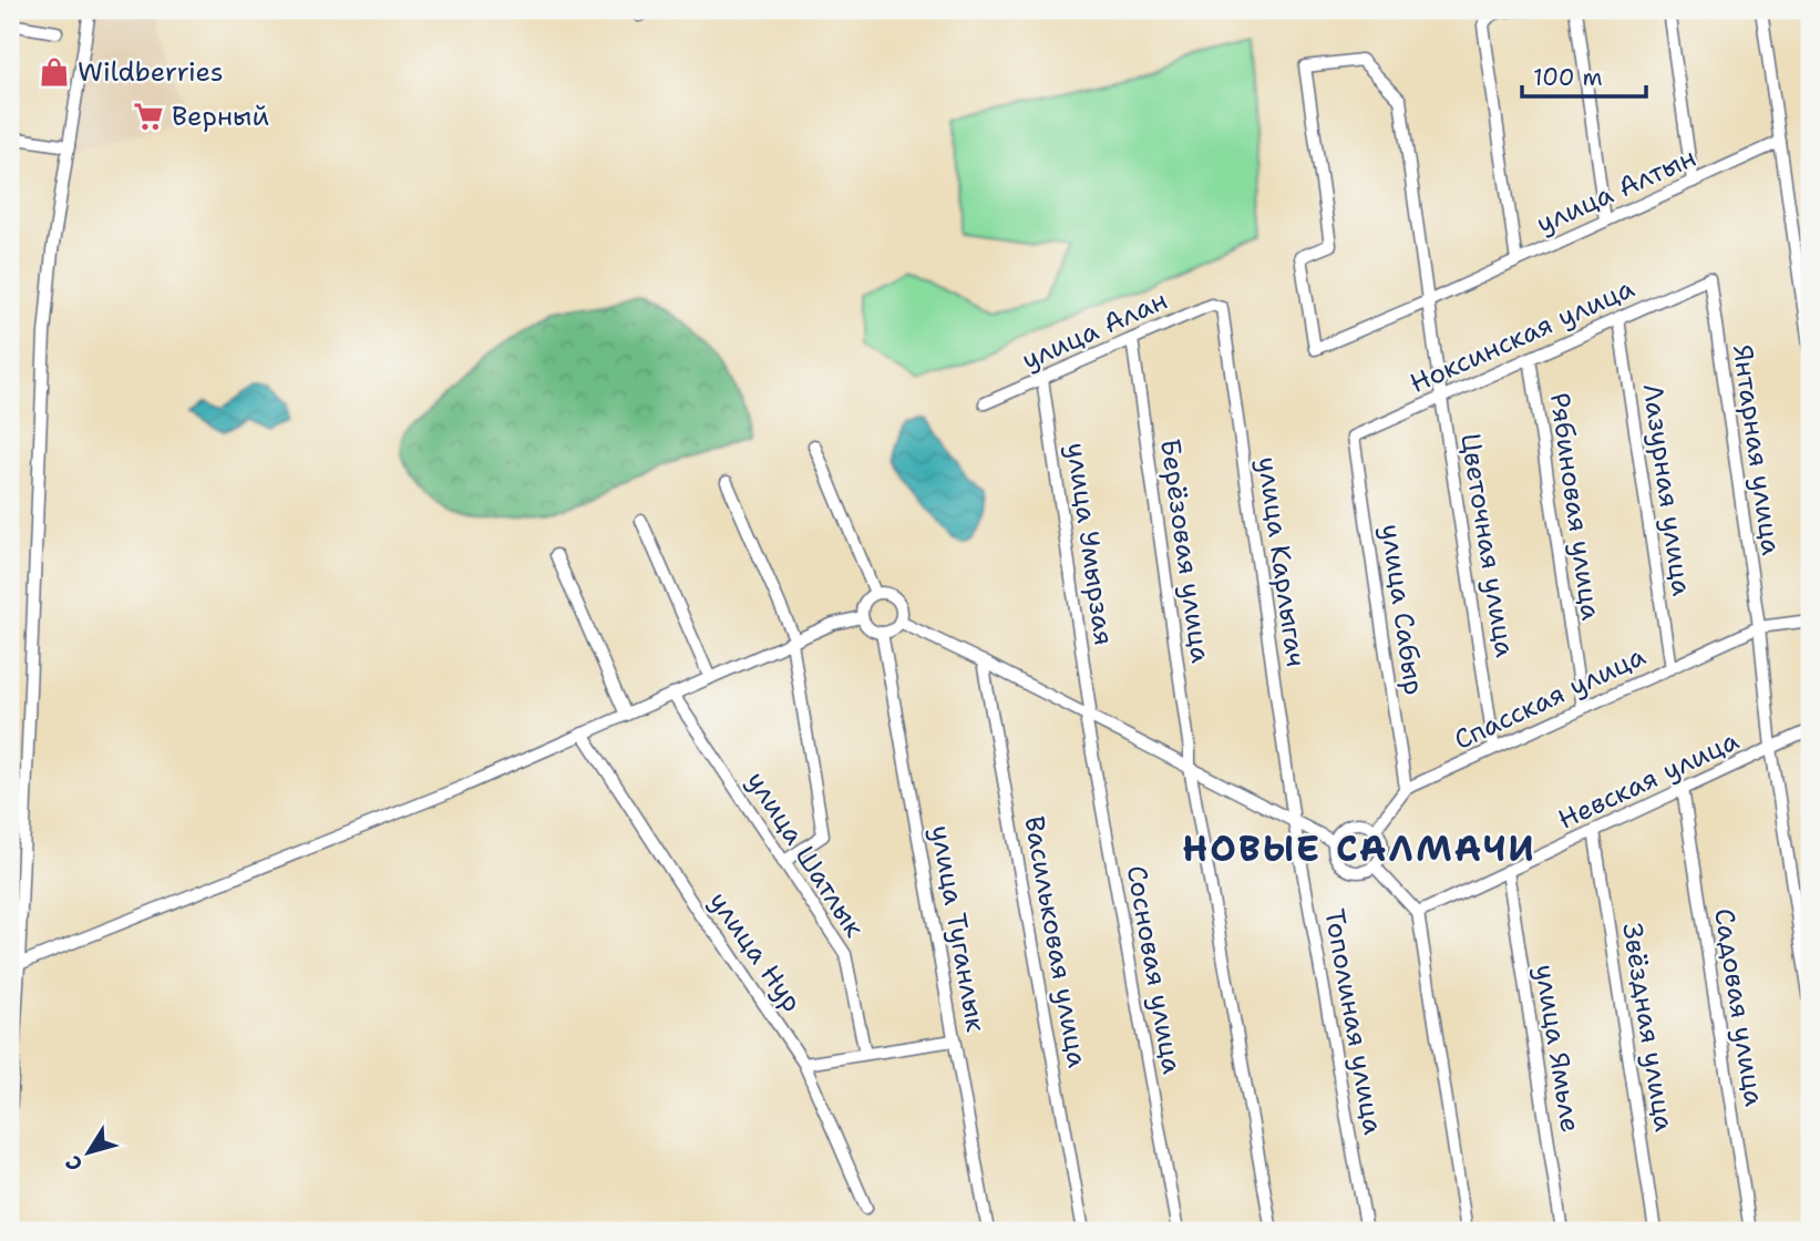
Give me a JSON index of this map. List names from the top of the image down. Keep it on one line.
{"streets":{"street":["улица Алтын","улица Алан","Ноксинская улица","Янтарная улица","Лазурная улица","Рябиновая улица","улица Умырзая","Цветочная улица","Берёзовая улица","улица Карлыгач","улица Сабыр","Спасская улица","Невская улица","улица Шатлык","улица Туганлык","Васильковая улица","улица Нур","Сосновая улица","Садовая улица","Тополиная улица","Звёздная улица","улица Ямьле"]},"crossings":[["улица Алтын","Цветочная улица"],["улица Алан","улица Умырзая"],["улица Алан","Берёзовая улица"],["улица Алан","улица Карлыгач"],["Ноксинская улица","Янтарная улица"],["Ноксинская улица","Лазурная улица"],["Ноксинская улица","Рябиновая улица"],["Ноксинская улица","Цветочная улица"],["Ноксинская улица","улица Сабыр"],["Янтарная улица","Спасская улица"],["Янтарная улица","Невская улица"],["Лазурная улица","Спасская улица"],["Рябиновая улица","Спасская улица"],["улица Умырзая","Сосновая улица"],["Цветочная улица","Спасская улица"],["улица Карлыгач","Тополиная улица"],["улица Сабыр","Спасская улица"],["Невская улица","Садовая улица"],["Невская улица","Звёздная улица"],["Невская улица","улица Ямьле"]],"districts":["НОВЫЕ САЛМАЧИ"],"places":{"shop":["Wildberries"],"supermarket":["Верный"]},"scale_bar":"100 m","north":"bottom left"}
